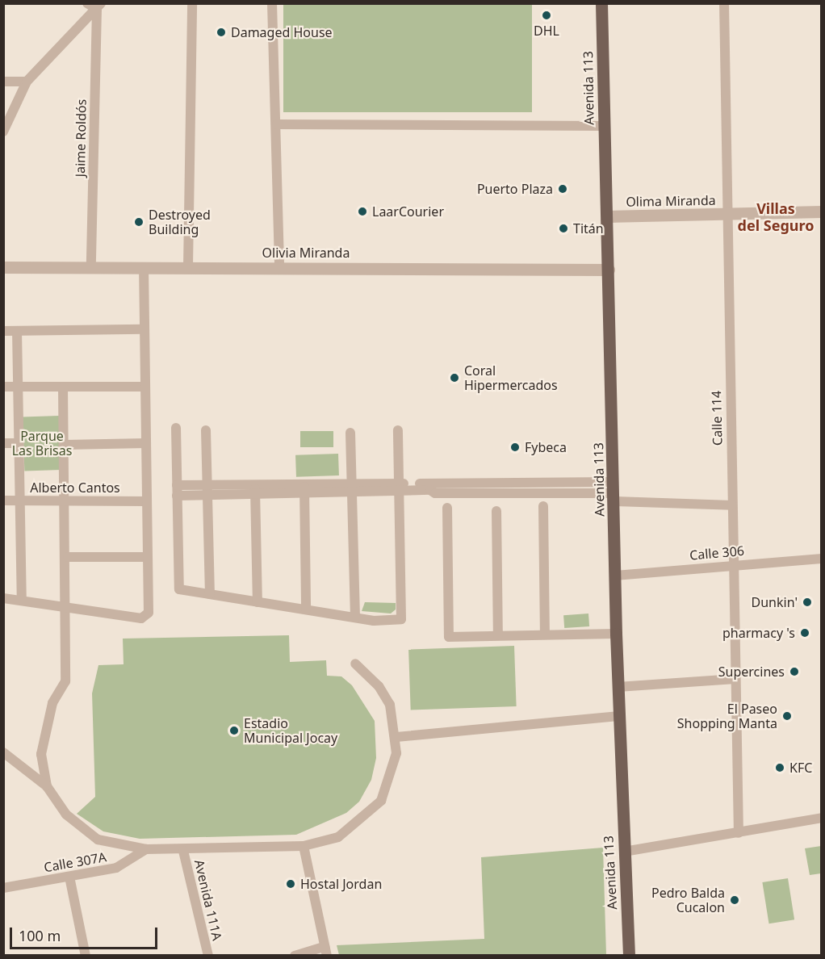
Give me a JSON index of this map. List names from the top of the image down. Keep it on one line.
{"streets":{"main road":["Avenida 113"],"street":["Jaime Roldós","Olima Miranda","Olivia Miranda","Calle 114","Alberto Cantos","Calle 306","Calle 307A","Avenida 111A"]},"crossings":[["Avenida 113","Olima Miranda"],["Avenida 113","Olivia Miranda"],["Avenida 113","Calle 306"],["Jaime Roldós","Olivia Miranda"],["Olima Miranda","Calle 114"],["Calle 114","Calle 306"]],"districts":["Villas del Seguro"],"parks":["Parque Las Brisas"],"places":["DHL","Damaged House","Puerto Plaza","LaarCourier","Destroyed Building","Titán","Coral Hipermercados","Fybeca","Dunkin'","pharmacy 's","Supercines","El Paseo Shopping Manta","Estadio Municipal Jocay","KFC","Hostal Jordan","Pedro Balda Cucalon"],"scale_bar":"100 m"}
